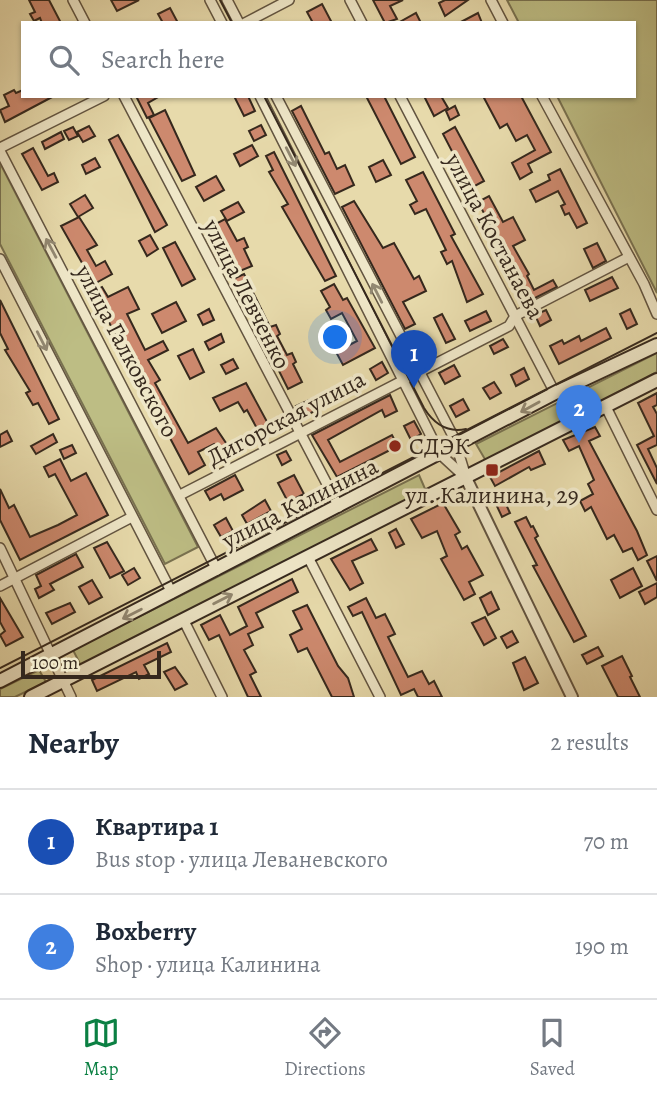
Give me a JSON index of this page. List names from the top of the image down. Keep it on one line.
{"streets":{"main road":["улица Калинина"],"street":["улица Костанаева","улица Левченко","улица Галковского","Дигорская улица"]},"crossings":[["улица Костанаева","Дигорская улица"],["улица Костанаева","улица Калинина"],["улица Левченко","Дигорская улица"],["улица Левченко","улица Калинина"],["улица Галковского","Дигорская улица"],["улица Галковского","улица Калинина"]],"places":{"other":["СДЭК"],"transit":["ул. Калинина, 29"]},"scale_bar":"100 m","page":{"search":"Search here","pins":["1","2"],"scale":"100 m","heading":["Nearby","2 results"],"list":[{"mark":"1","name":"Квартира 1","note":"Bus stop · улица Леваневского","value":"70 m"},{"mark":"2","name":"Boxberry","note":"Shop · улица Калинина","value":"190 m"}],"nav":["Map","Directions","Saved"]}}
